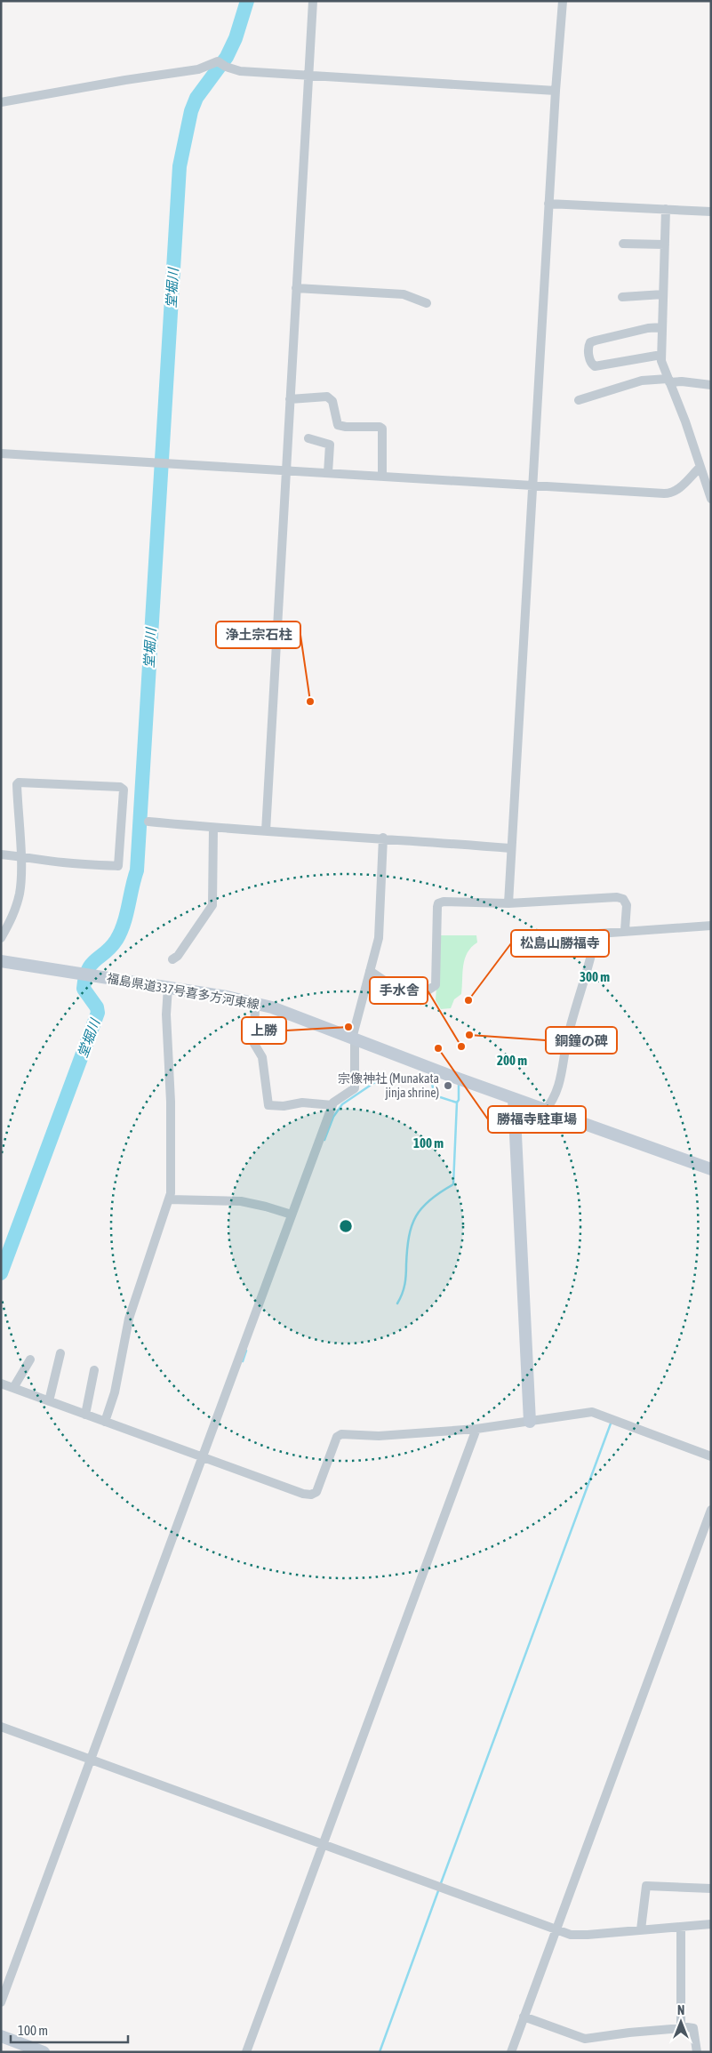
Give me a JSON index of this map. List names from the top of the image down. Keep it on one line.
{"streets":{"main road":["福島県道337号喜多方河東線"]},"water":["堂堀川"],"places":["浄土宗石柱","松島山勝福寺","上勝","銅鐘の碑","手水舎","勝福寺駐車場","宗像神社 (Munakata jinja shrine)"],"scale_bar":"100 m","north":"top","rings":["300 m","200 m","100 m"]}
